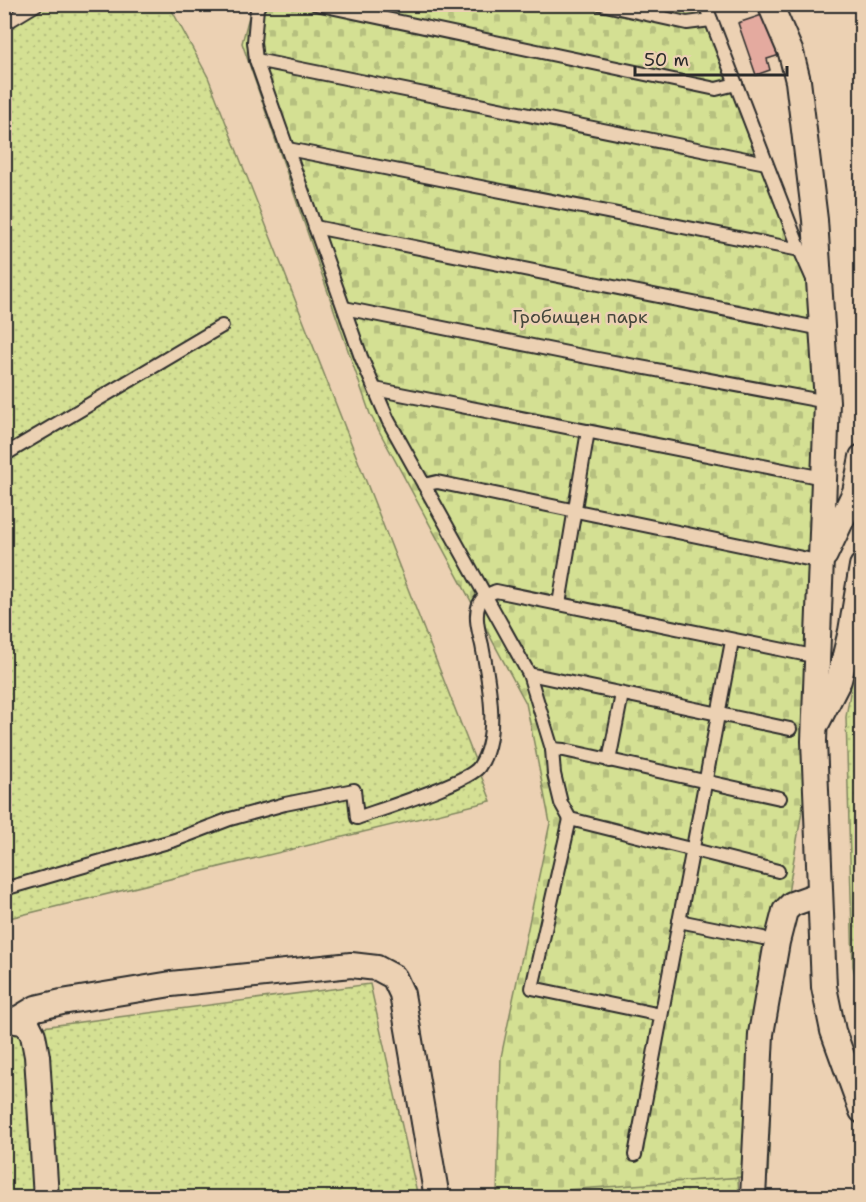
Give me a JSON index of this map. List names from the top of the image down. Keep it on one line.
{"parks":["Гробищен парк"],"scale_bar":"50 m"}
